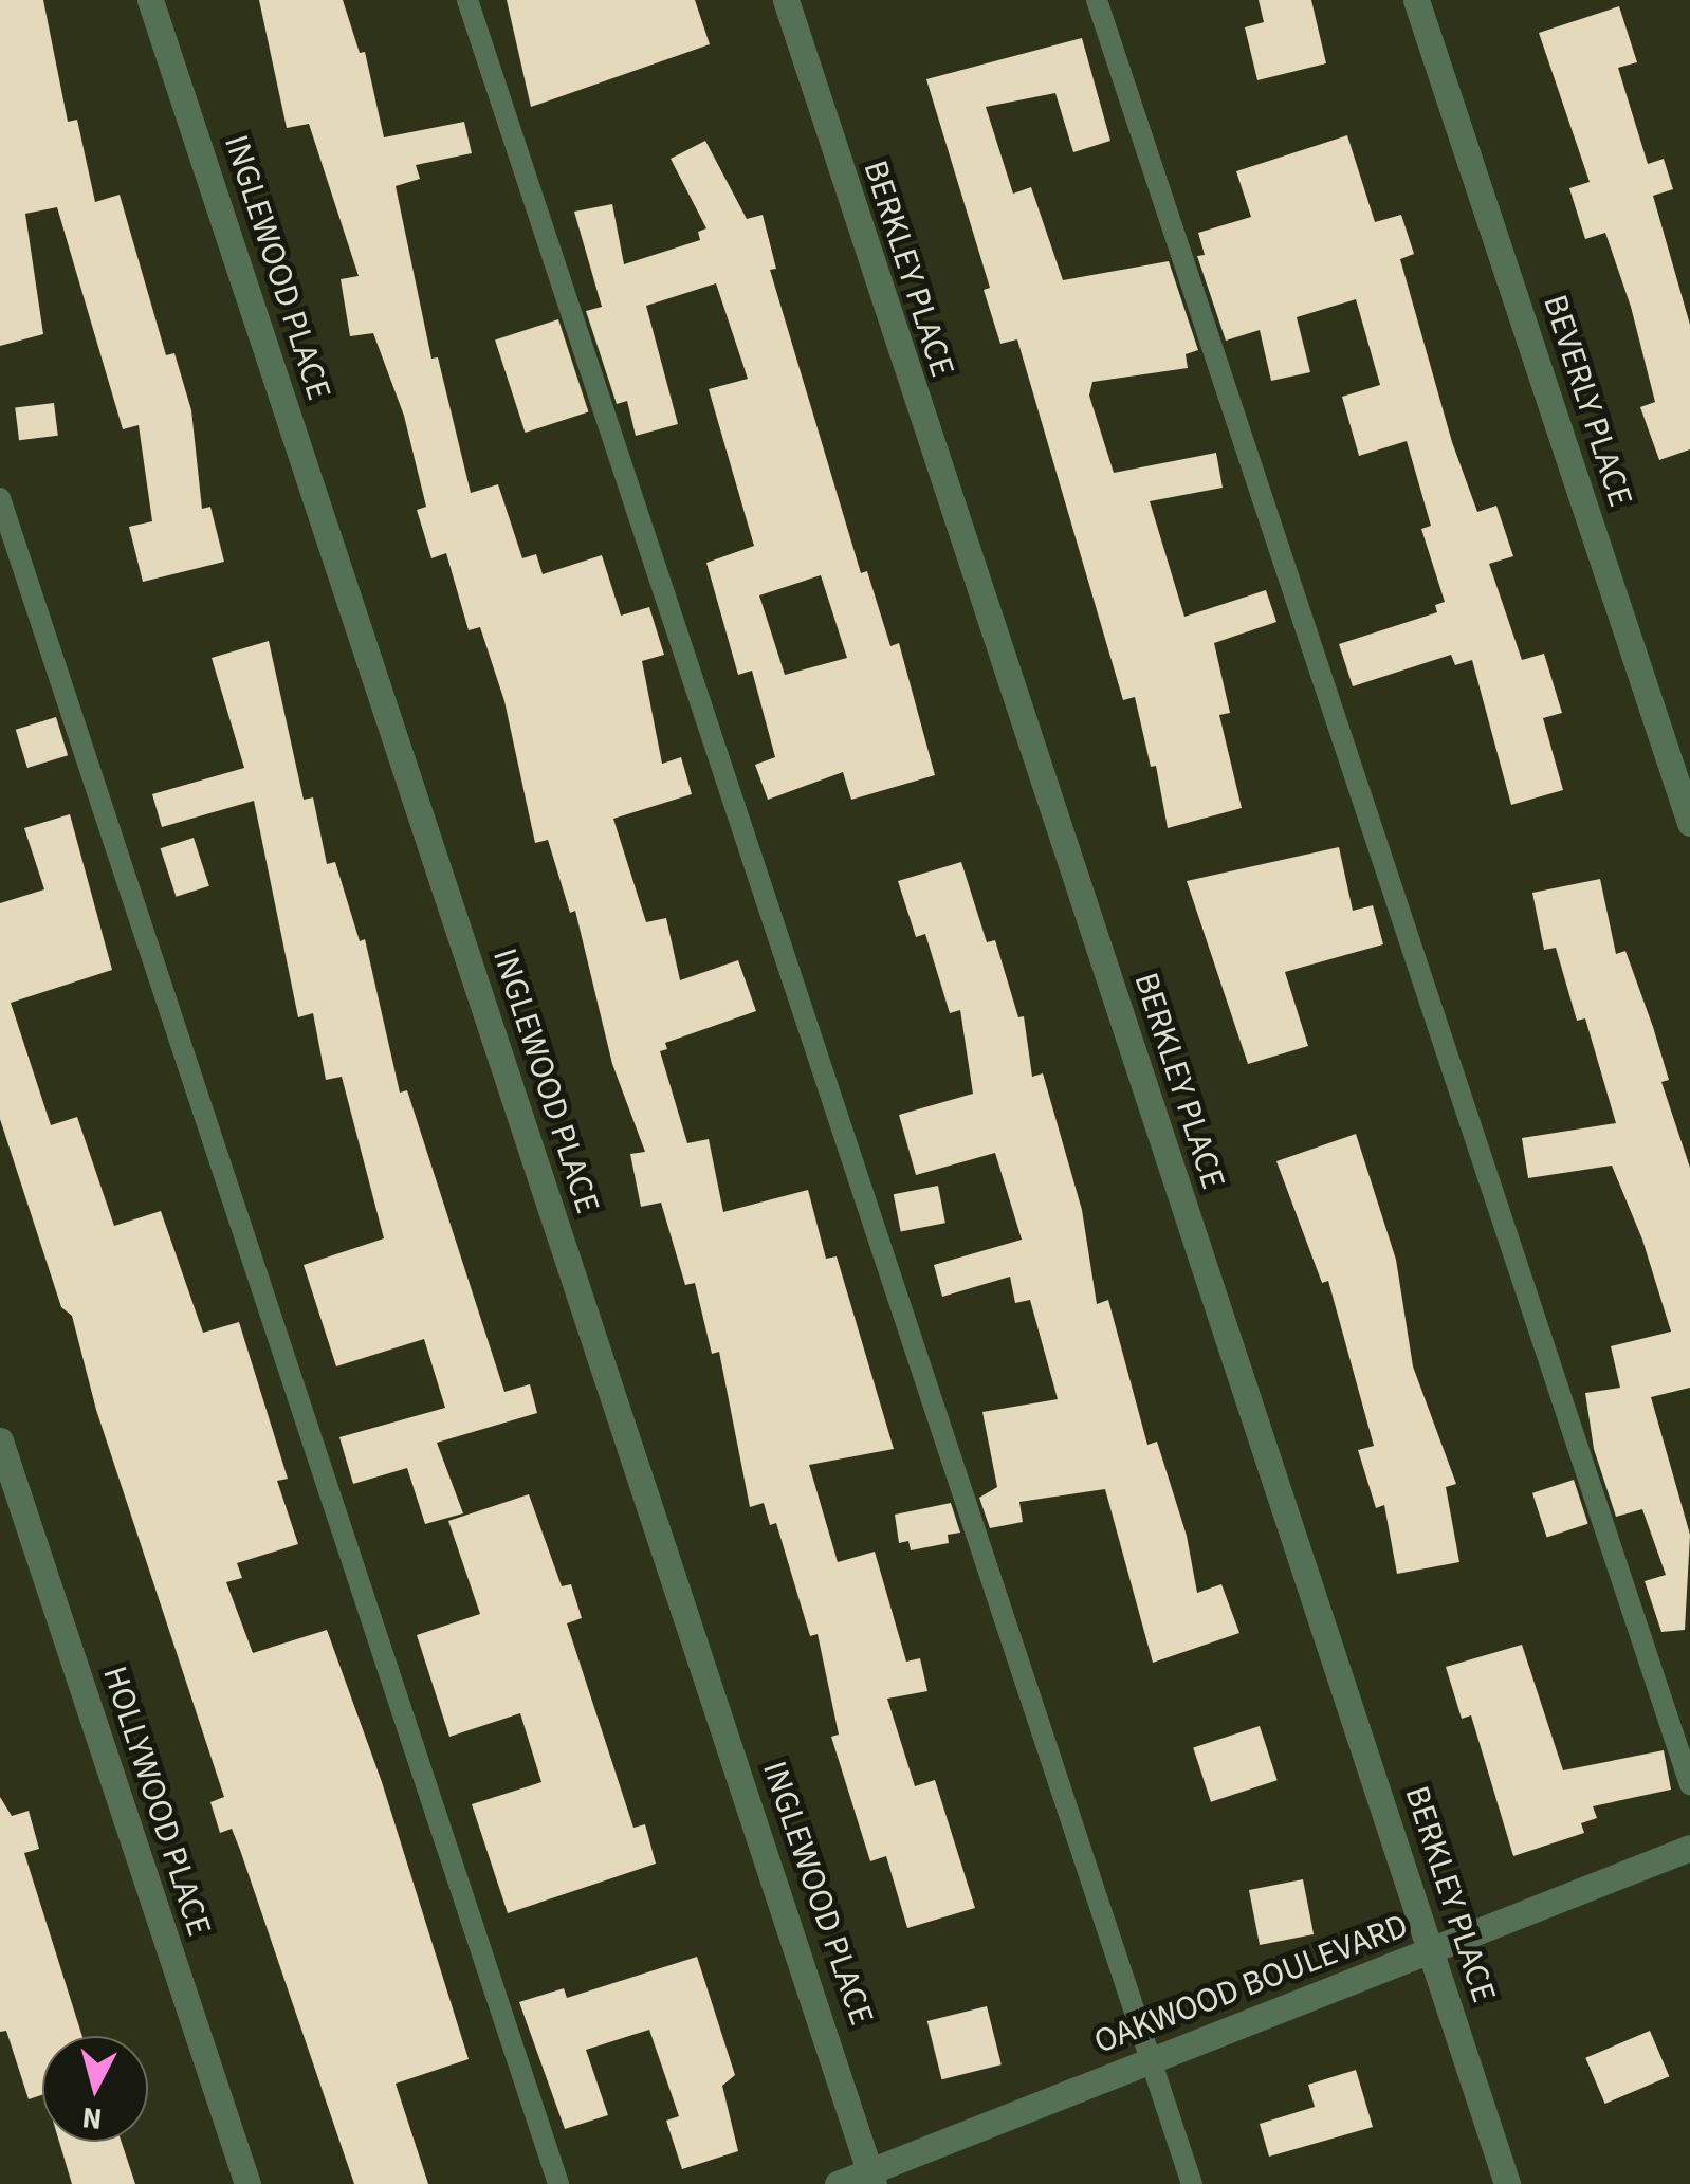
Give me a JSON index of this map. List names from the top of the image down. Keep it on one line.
{"streets":{"street":["INGLEWOOD PLACE","BERKLEY PLACE","BEVERLY PLACE","HOLLYWOOD PLACE","OAKWOOD BOULEVARD"]},"crossings":[["INGLEWOOD PLACE","OAKWOOD BOULEVARD"],["BERKLEY PLACE","OAKWOOD BOULEVARD"]],"north":"bottom"}
